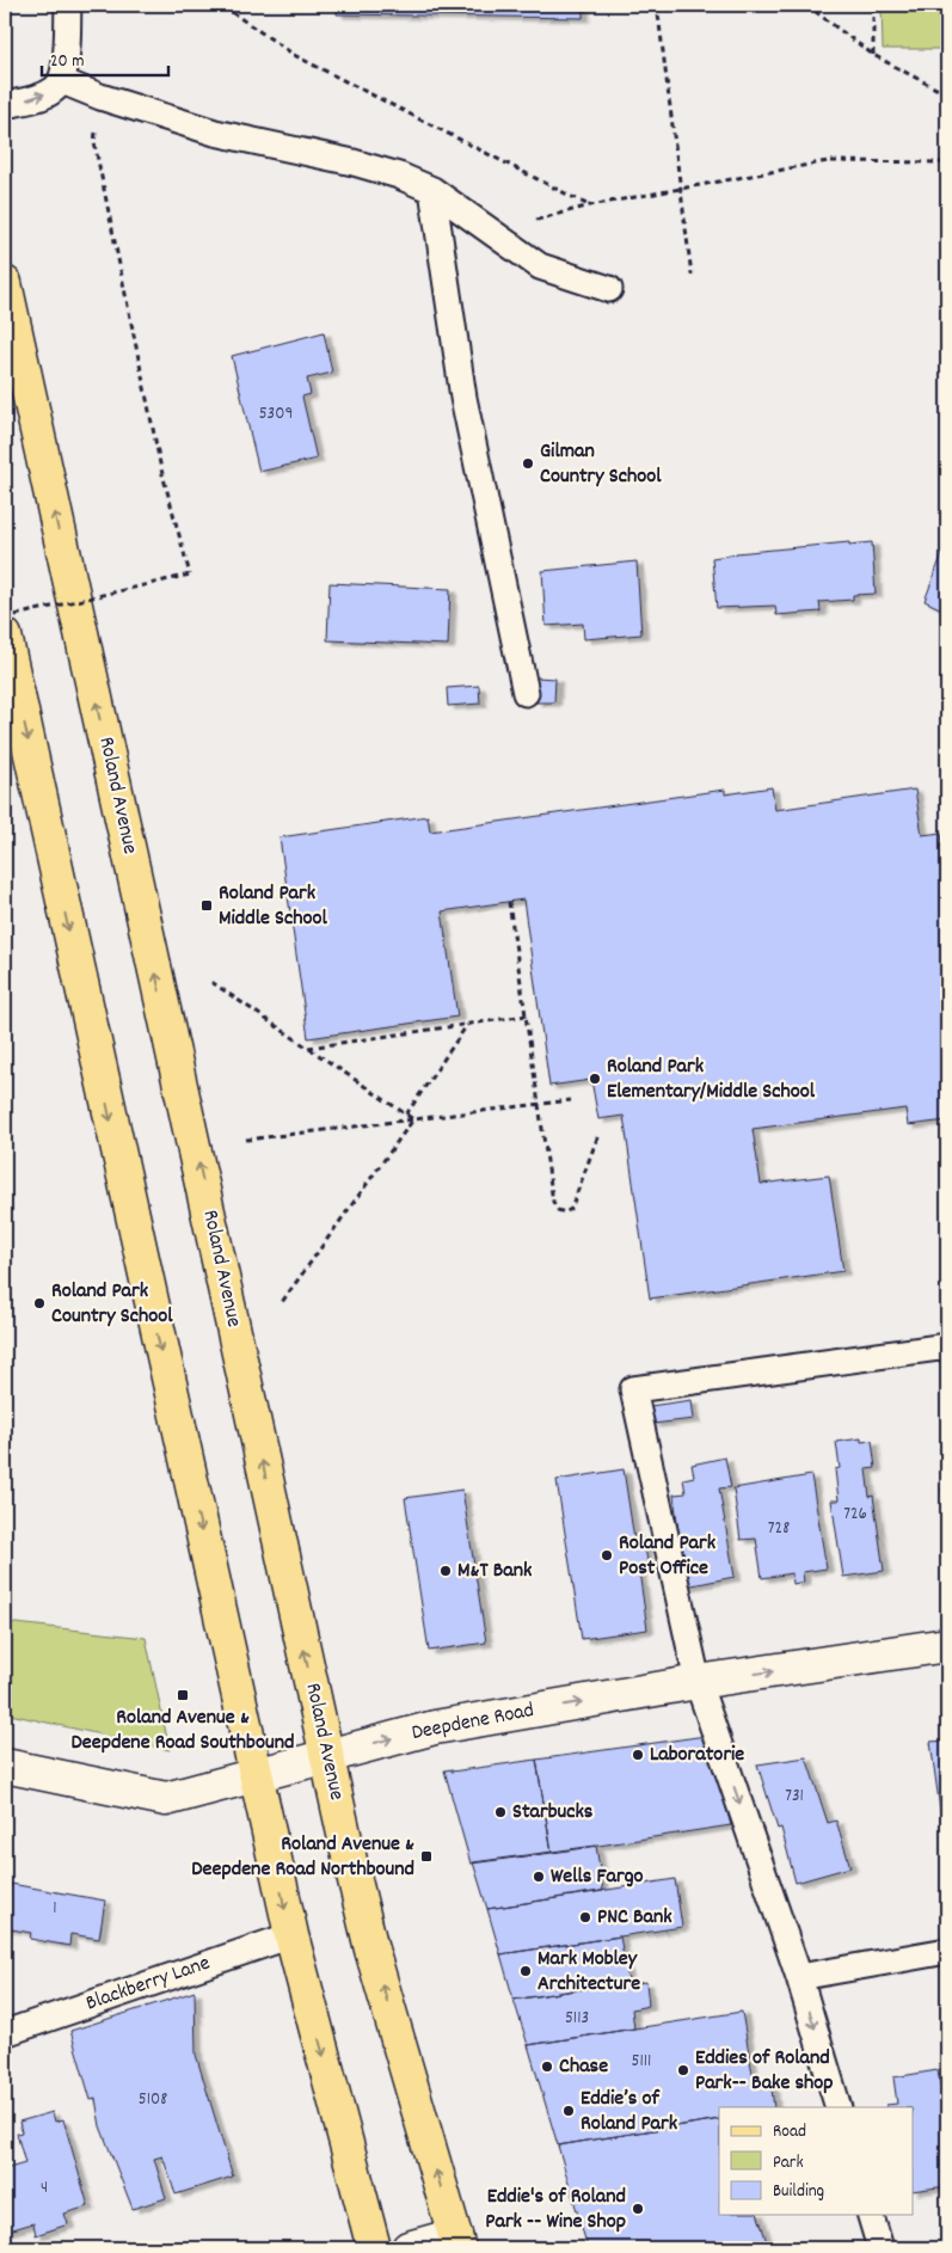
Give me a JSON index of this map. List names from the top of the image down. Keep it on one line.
{"streets":{"main road":["Roland Avenue"],"street":["Deepdene Road"],"lane":["Blackberry Lane"]},"crossings":[["Roland Avenue","Deepdene Road"]],"one_way":["Deepdene Road"],"places":{"other":["Gilman Country School","Roland Park Elementary/Middle School","Roland Park Country School","Roland Park Post Office","M&T Bank","Laboratorie","Starbucks","Wells Fargo","PNC Bank","Mark Mobley Architecture","Chase","Eddies of Roland Park-- Bake shop","Eddie’s of Roland Park","Eddie's of Roland Park -- Wine Shop"],"transit":["Roland Park Middle School","Roland Avenue & Deepdene Road Southbound","Roland Avenue & Deepdene Road Northbound"]},"house_numbers":["5309","726","728","731","1","5113","5111","5108","4"],"legend":["Road","Park","Building"],"scale_bar":"20 m"}
